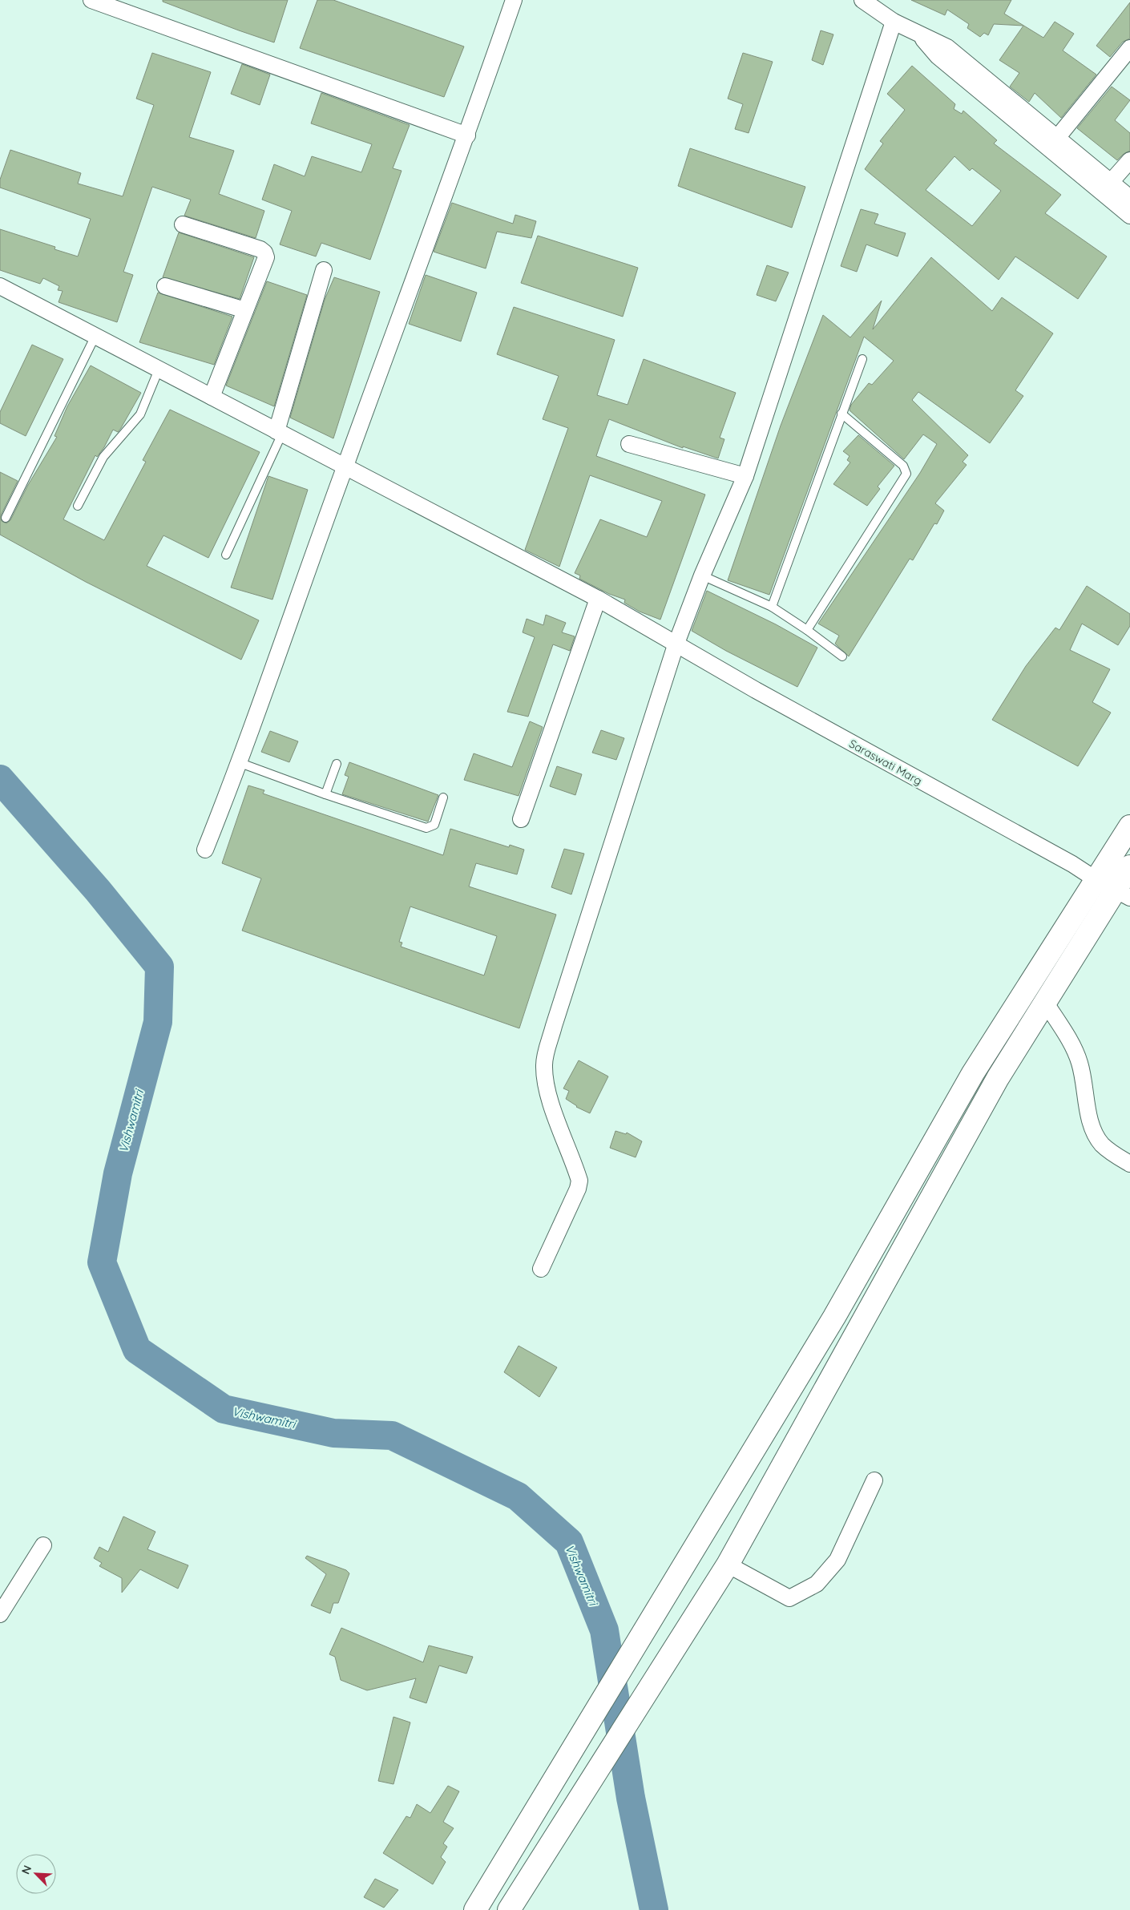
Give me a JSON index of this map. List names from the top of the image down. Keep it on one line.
{"streets":{"street":["Saraswati Marg"]},"water":["Vishwamitri"],"north":"top left"}
